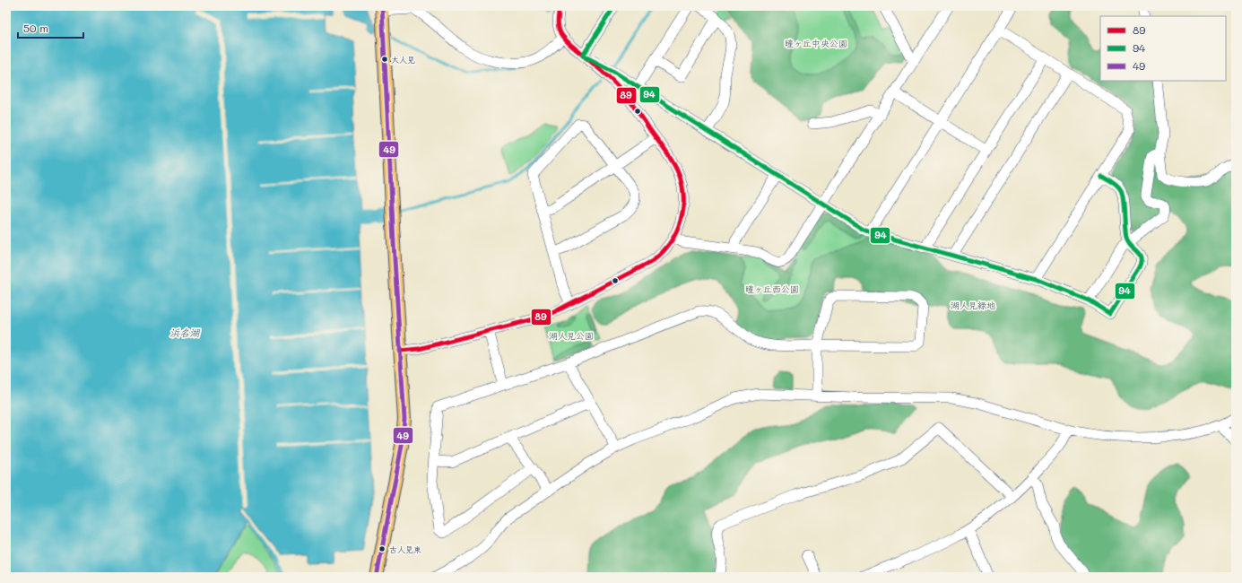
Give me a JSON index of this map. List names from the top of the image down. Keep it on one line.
{"water":["浜名湖"],"parks":["瞳ヶ丘中央公園","瞳ヶ丘西公園","湖人見緑地","湖人見公園"],"places":["大人見","古人見東"],"lines":["transit line 89","transit line 94","transit line 49"],"legend":["89","94","49"],"scale_bar":"50 m"}
